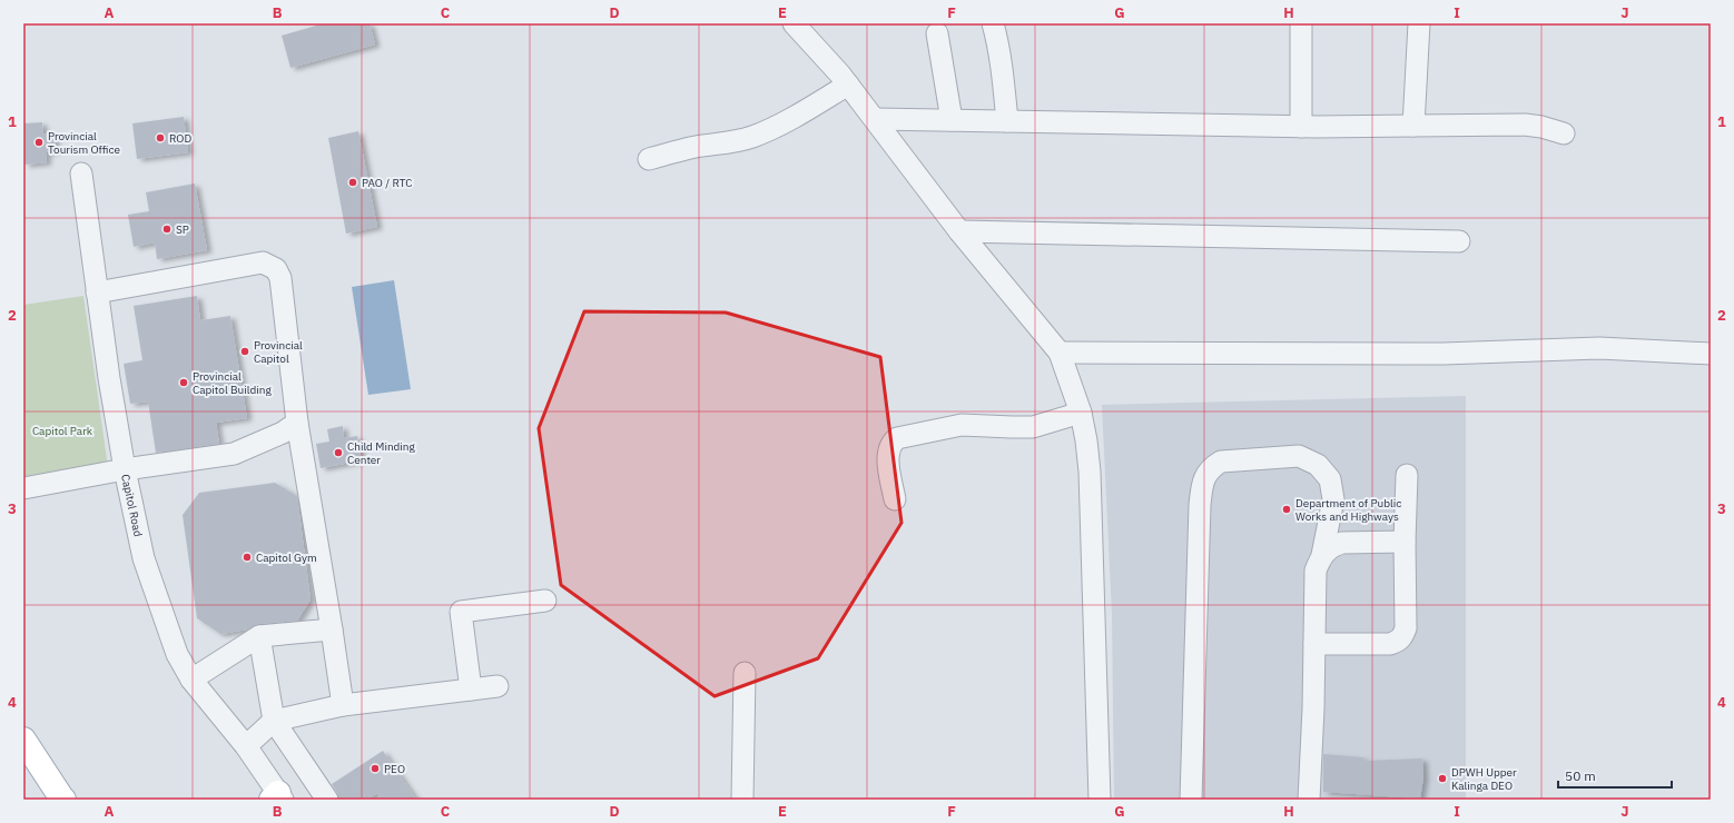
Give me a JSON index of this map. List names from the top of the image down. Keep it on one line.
{"streets":{"street":["Capitol Road"]},"parks":["Capitol Park"],"places":["ROD","Provincial Tourism Office","PAO / RTC","SP","Provincial Capitol","Provincial Capitol Building","Child Minding Center","Department of Public Works and Highways","Capitol Gym","PEO","DPWH Upper Kalinga DEO"],"scale_bar":"50 m","grid":{"columns":["A","B","C","D","E","F","G","H","I","J"],"rows":["1","2","3","4"]}}
